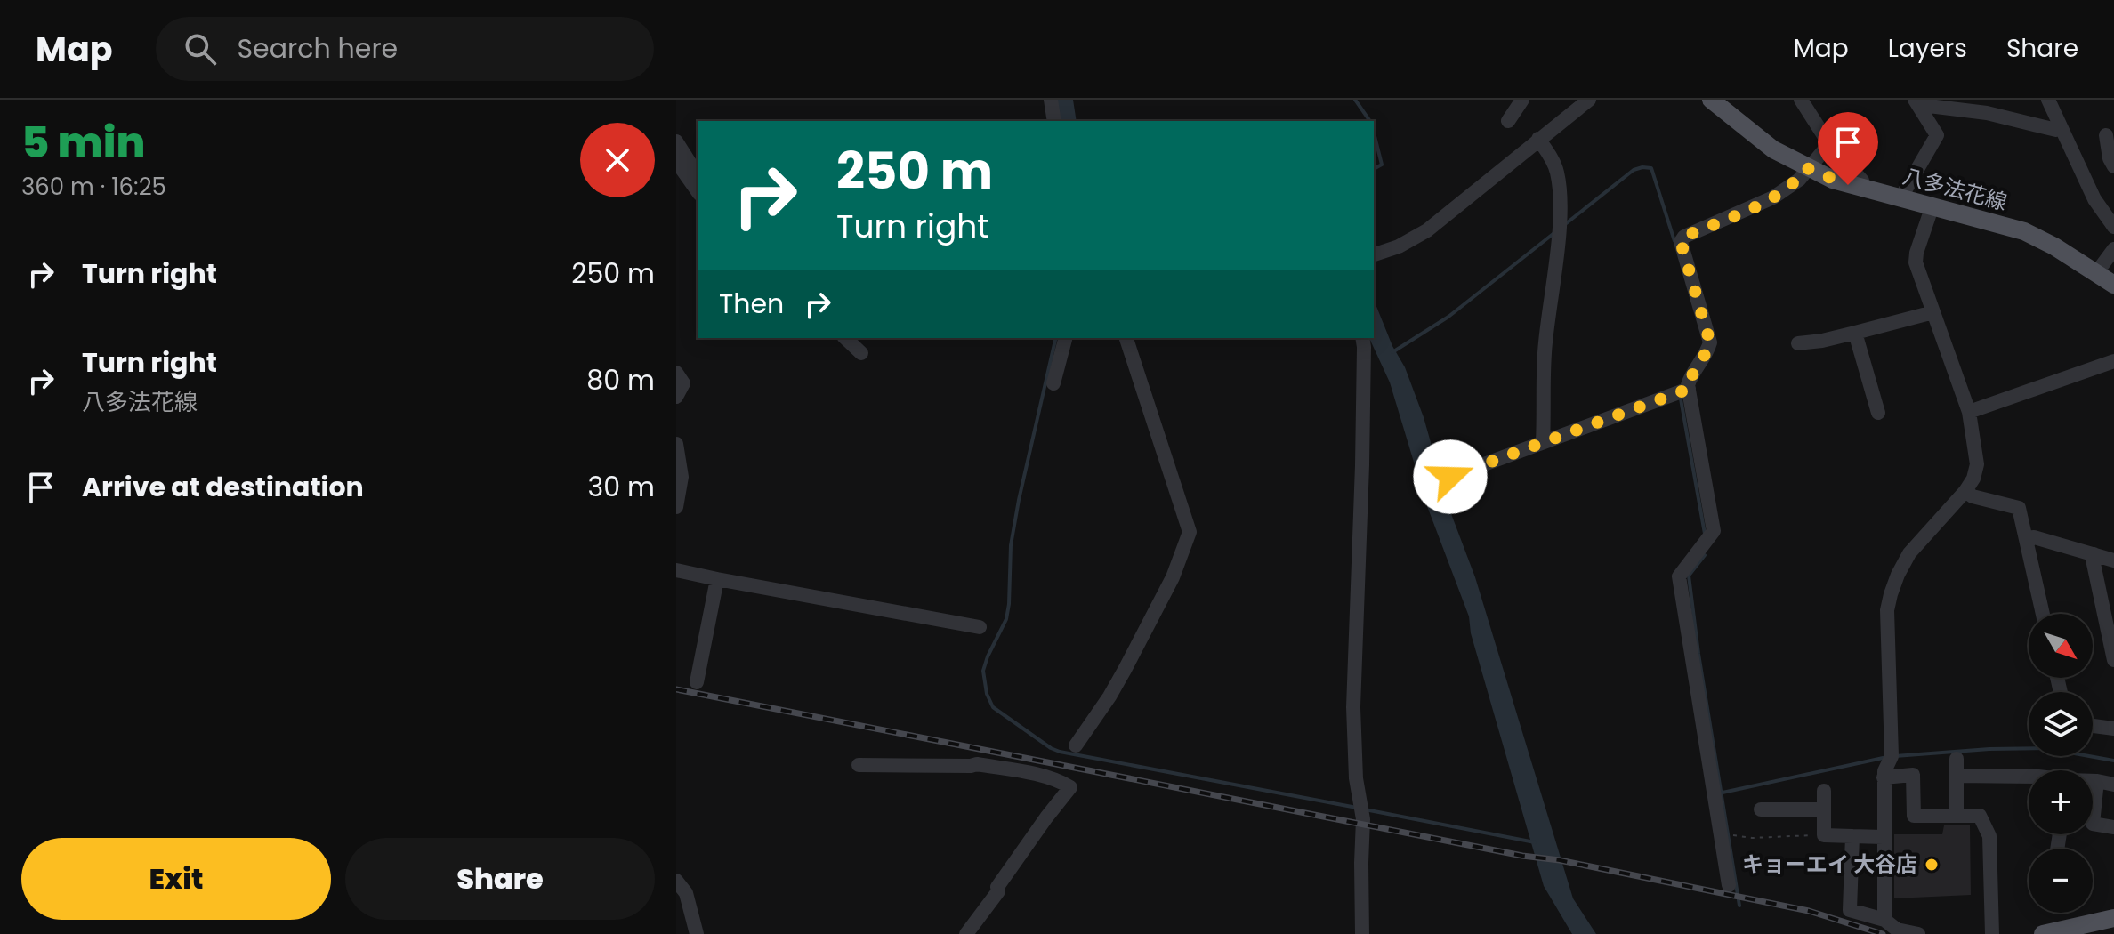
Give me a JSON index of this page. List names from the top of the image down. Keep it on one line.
{"streets":{"main road":["八多法花線"]},"places":["キョーエイ 大谷店"],"north":"bottom right","page":{"header":"Map","search":"Search here","nav":["Map","Layers","Share"],"heading":["5 min","360 m · 16:25"],"turn":["250 m","Turn right"],"list":[{"name":"Turn right","value":"250 m"},{"name":"Turn right","note":"八多法花線","value":"80 m"},{"name":"Arrive at destination","value":"30 m"}],"then":"Then","map_buttons":["+","−"],"buttons":["Exit","Share"]}}
